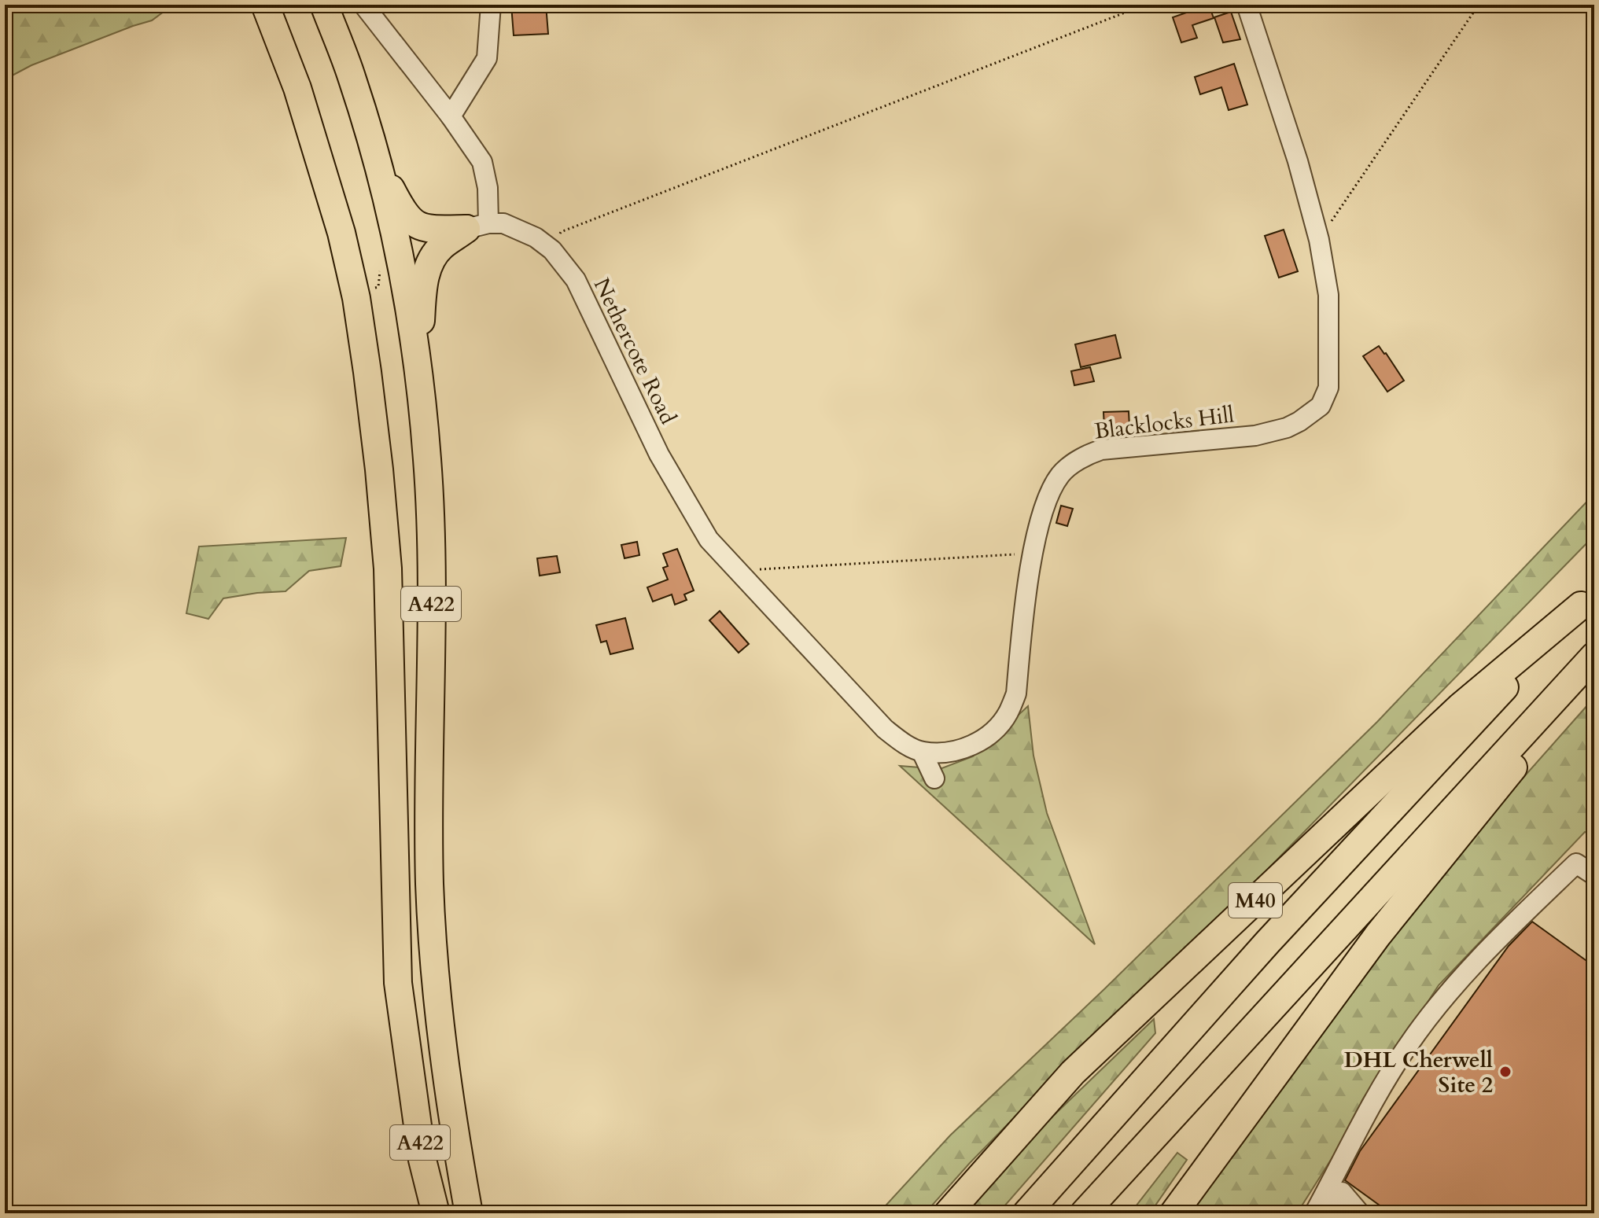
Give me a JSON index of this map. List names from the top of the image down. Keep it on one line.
{"streets":{"highway":["A422","M40"],"street":["Nethercote Road","Blacklocks Hill"]},"places":["DHL Cherwell Site 2"]}
